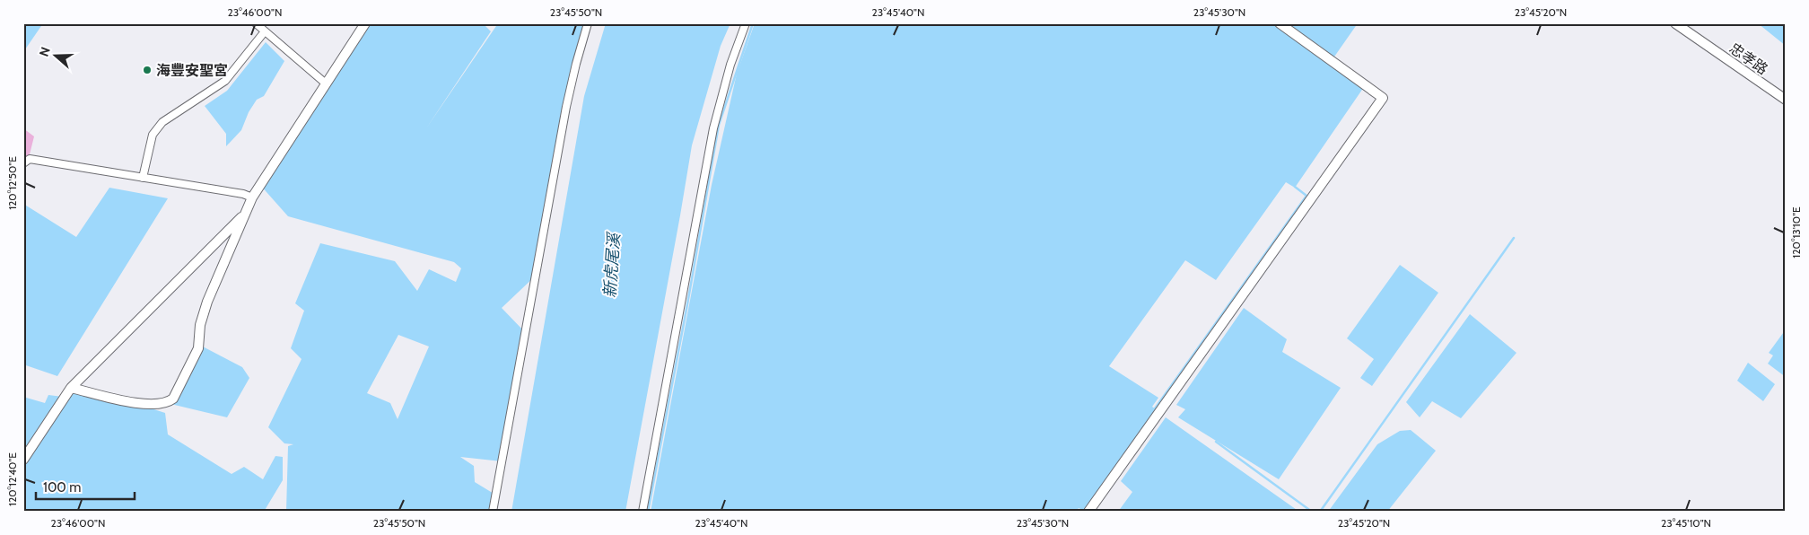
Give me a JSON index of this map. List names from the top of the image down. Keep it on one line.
{"streets":{"street":["忠孝路"]},"water":["新虎尾溪"],"places":["海豐安聖宮"],"scale_bar":"100 m","north":"left","coordinates":["23°46'00\"N","23°45'50\"N","23°45'40\"N","23°45'30\"N","23°45'20\"N","120°12'50\"E","120°13'10\"E","120°12'40\"E","23°45'10\"N"]}
